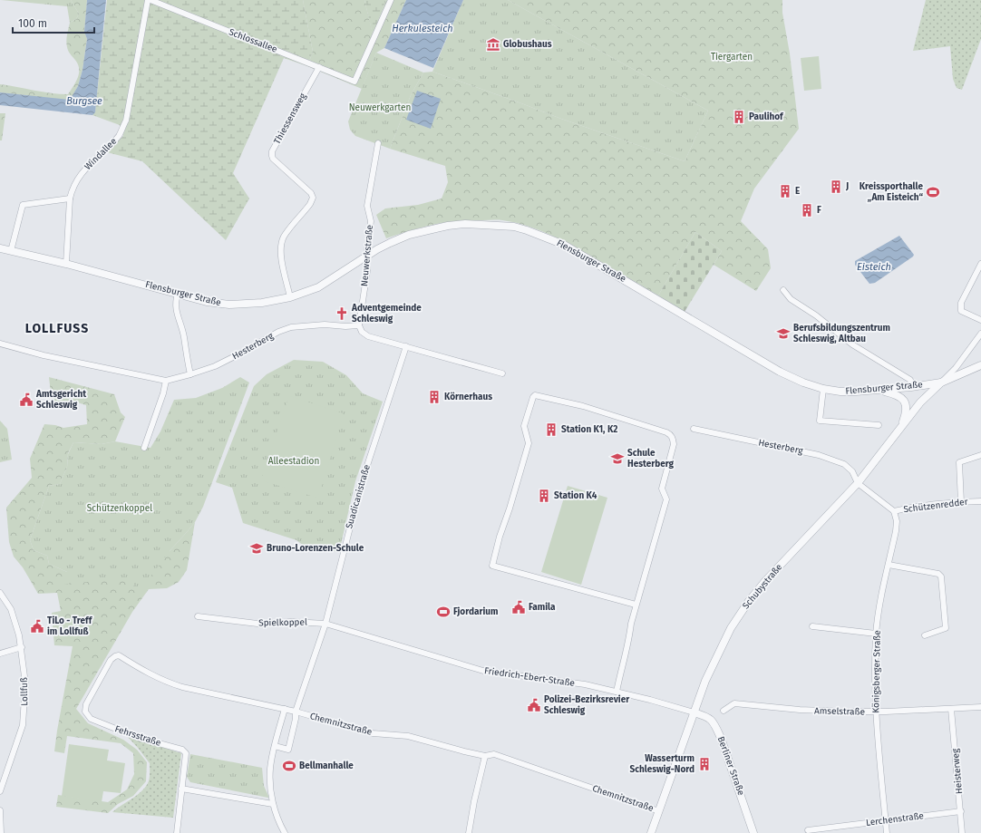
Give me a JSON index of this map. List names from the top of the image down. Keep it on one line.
{"streets":{"street":["Schlossallee","Thiessensweg","Windallee","Neuwerkstraße","Flensburger Straße","Hesterberg","Suadicanistraße","Schützenredder","Schubystraße","Spielkoppel","Königsberger Straße","Friedrich-Ebert-Straße","Lollfuß","Amselstraße","Chemnitzstraße","Fehrsstraße","Berliner Straße","Heisterweg","Lerchenstraße"]},"crossings":[["Schlossallee","Thiessensweg"],["Thiessensweg","Flensburger Straße"],["Windallee","Flensburger Straße"],["Neuwerkstraße","Flensburger Straße"],["Neuwerkstraße","Hesterberg"],["Flensburger Straße","Schubystraße"],["Hesterberg","Schützenredder"],["Hesterberg","Schubystraße"],["Suadicanistraße","Spielkoppel"],["Suadicanistraße","Friedrich-Ebert-Straße"],["Suadicanistraße","Chemnitzstraße"],["Schützenredder","Schubystraße"],["Schützenredder","Königsberger Straße"],["Schubystraße","Friedrich-Ebert-Straße"],["Schubystraße","Chemnitzstraße"],["Schubystraße","Berliner Straße"],["Spielkoppel","Friedrich-Ebert-Straße"],["Königsberger Straße","Amselstraße"],["Königsberger Straße","Lerchenstraße"],["Friedrich-Ebert-Straße","Berliner Straße"],["Amselstraße","Heisterweg"],["Chemnitzstraße","Fehrsstraße"],["Heisterweg","Lerchenstraße"]],"districts":["LOLLFUSS"],"water":["Herkulesteich","Burgsee","Eisteich"],"parks":["Tiergarten","Neuwerkgarten","Alleestadion","Schützenkoppel"],"places":{"museum":["Globushaus"],"building":["Paulihof","J","E","F","Körnerhaus","Station K1, K2","Station K4","Wasserturm Schleswig-Nord"],"sports":["Kreissporthalle „Am Eisteich“","Fjordarium","Bellmanhalle"],"church":["Adventgemeinde Schleswig"],"school or university":["Berufsbildungszentrum Schleswig, Altbau","Schule Hesterberg","Bruno-Lorenzen-Schule"],"public building":["Amtsgericht Schleswig","Famila","TiLo - Treff im Lollfuß","Polizei-Bezirksrevier Schleswig"]},"scale_bar":"100 m"}
